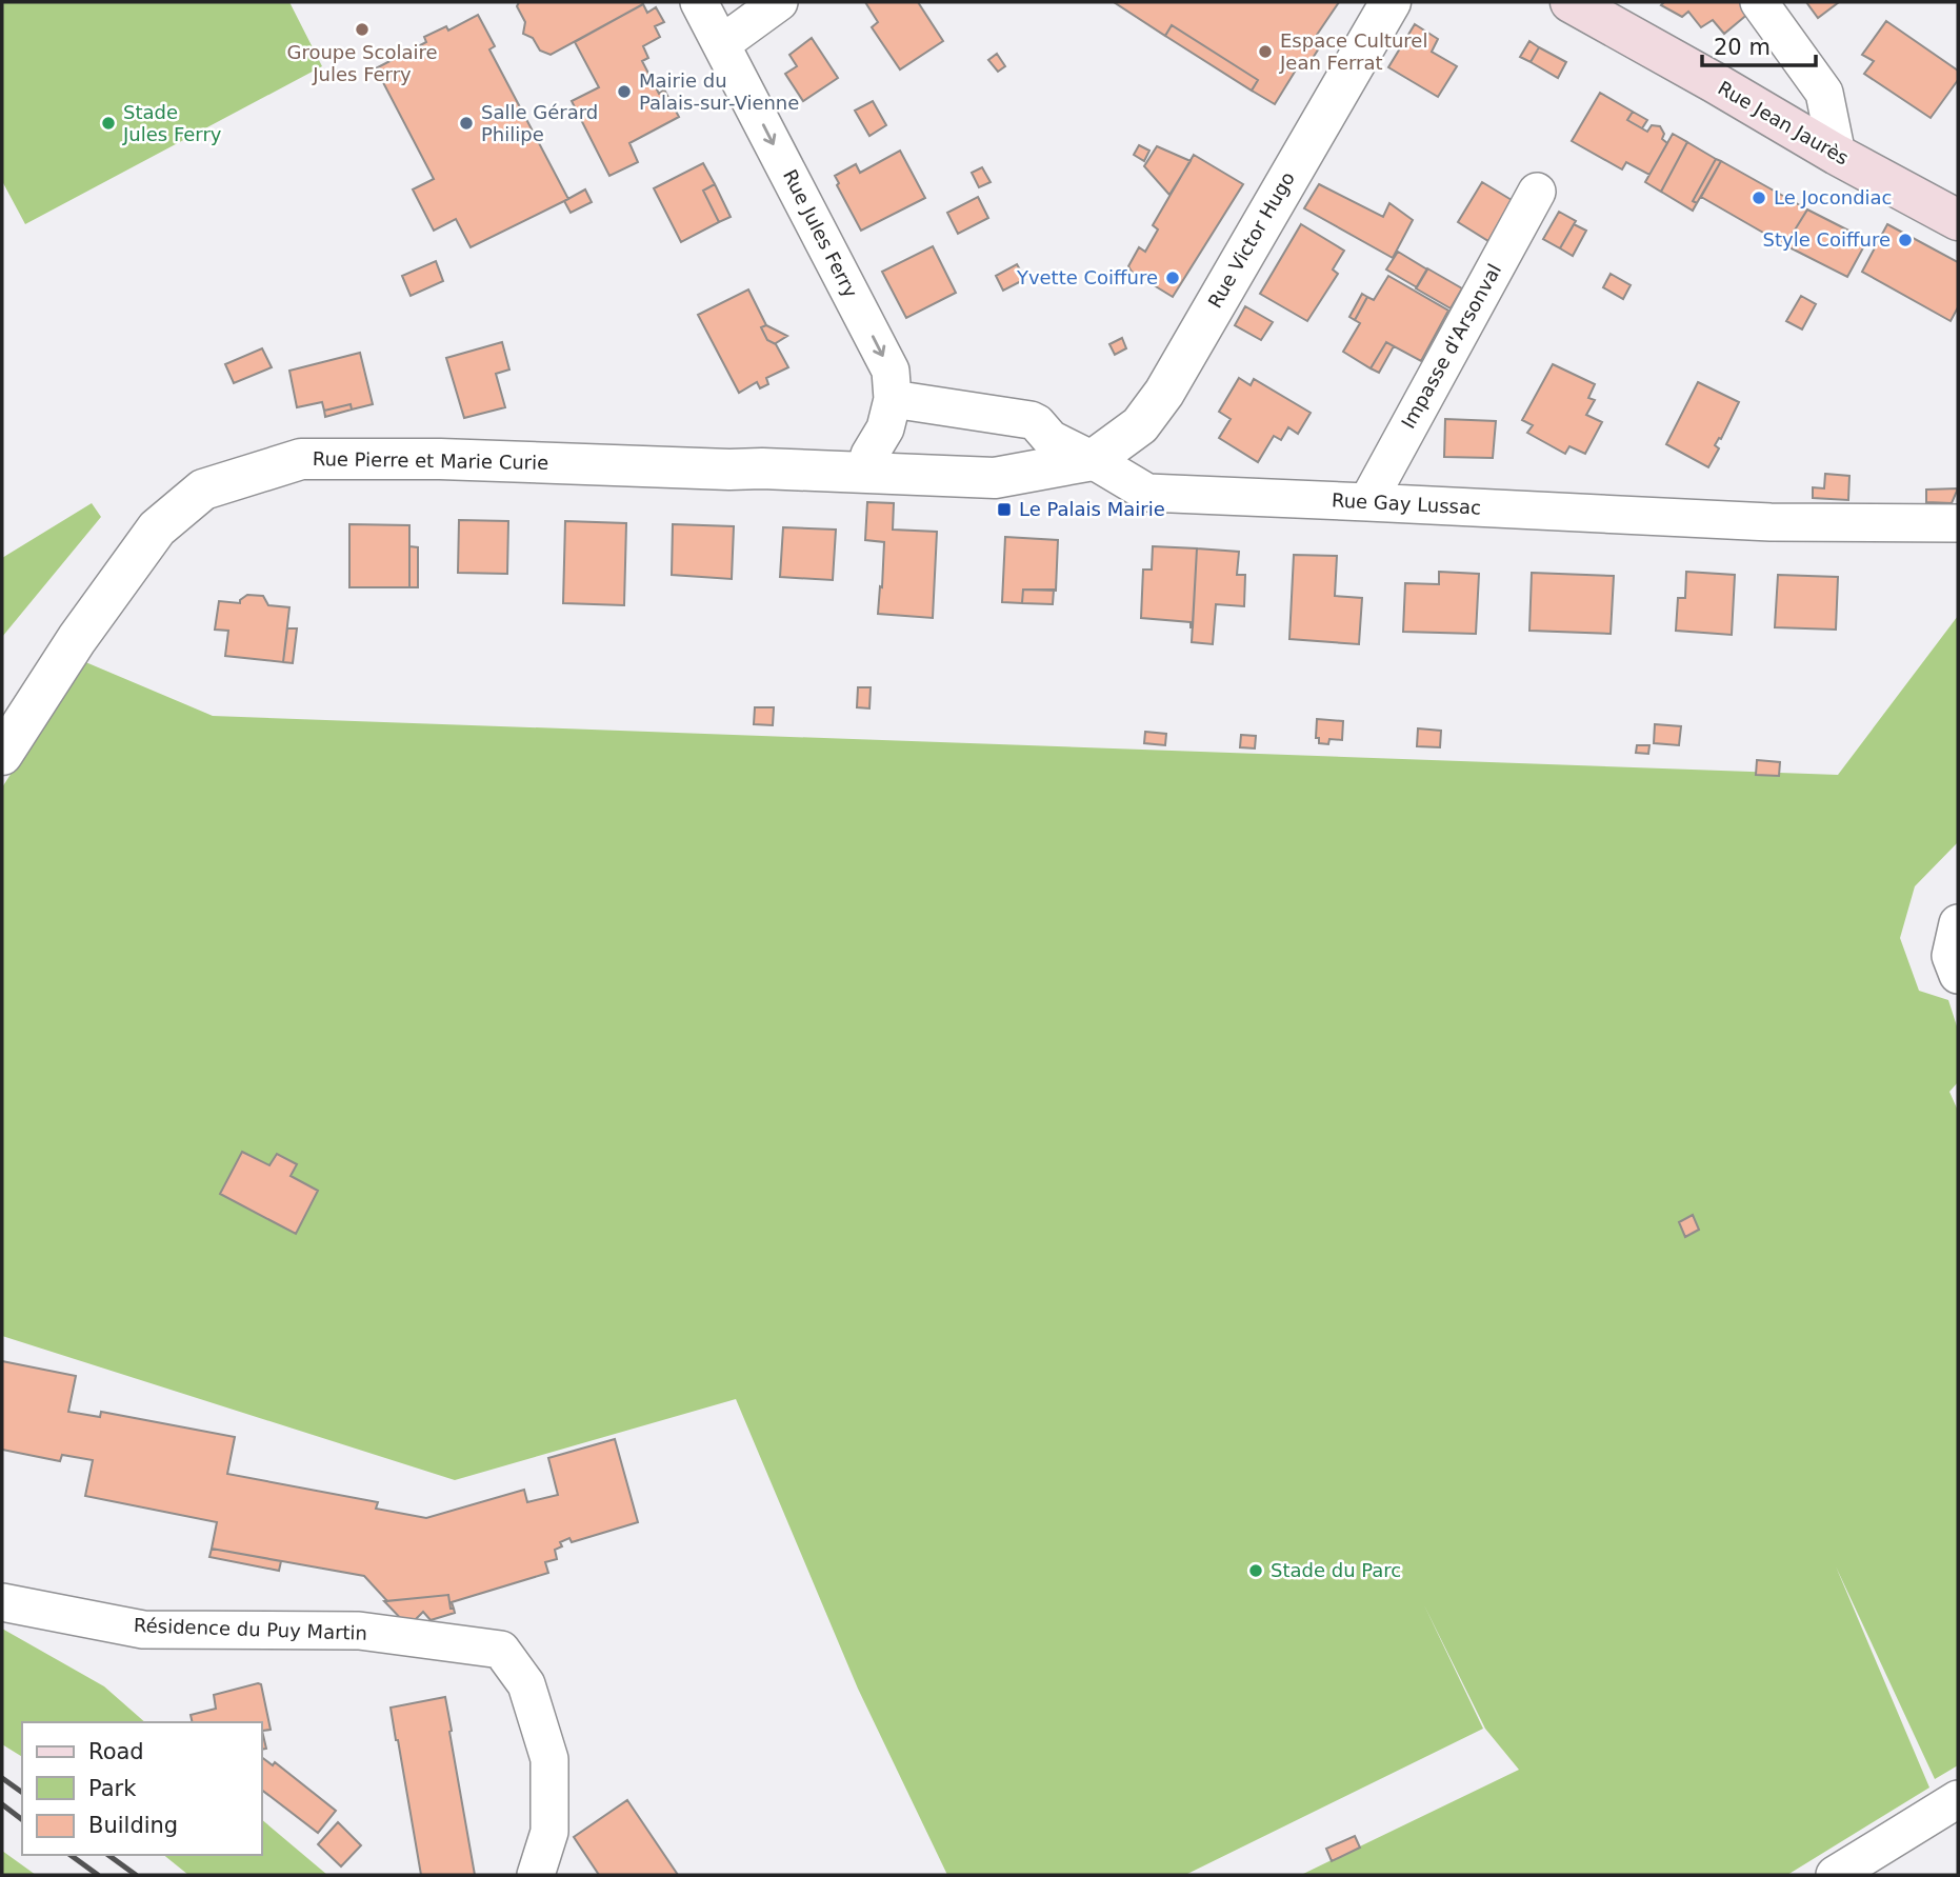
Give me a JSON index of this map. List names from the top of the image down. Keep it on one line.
{"streets":{"main road":["Rue Jean Jaurès"],"street":["Rue Jules Ferry","Rue Victor Hugo","Impasse d'Arsonval","Rue Pierre et Marie Curie","Rue Gay Lussac","Résidence du Puy Martin"]},"crossings":[["Rue Jules Ferry","Rue Pierre et Marie Curie"],["Rue Jules Ferry","Rue Gay Lussac"],["Rue Victor Hugo","Rue Gay Lussac"],["Impasse d'Arsonval","Rue Gay Lussac"]],"one_way":["Rue Jules Ferry"],"places":{"other":["Groupe Scolaire Jules Ferry","Espace Culturel Jean Ferrat","Mairie du Palais-sur-Vienne","Stade Jules Ferry","Salle Gérard Philipe","Le Jocondiac","Style Coiffure","Yvette Coiffure","Stade du Parc"],"transit":["Le Palais Mairie"]},"legend":["Road","Park","Building"],"scale_bar":"20 m"}
